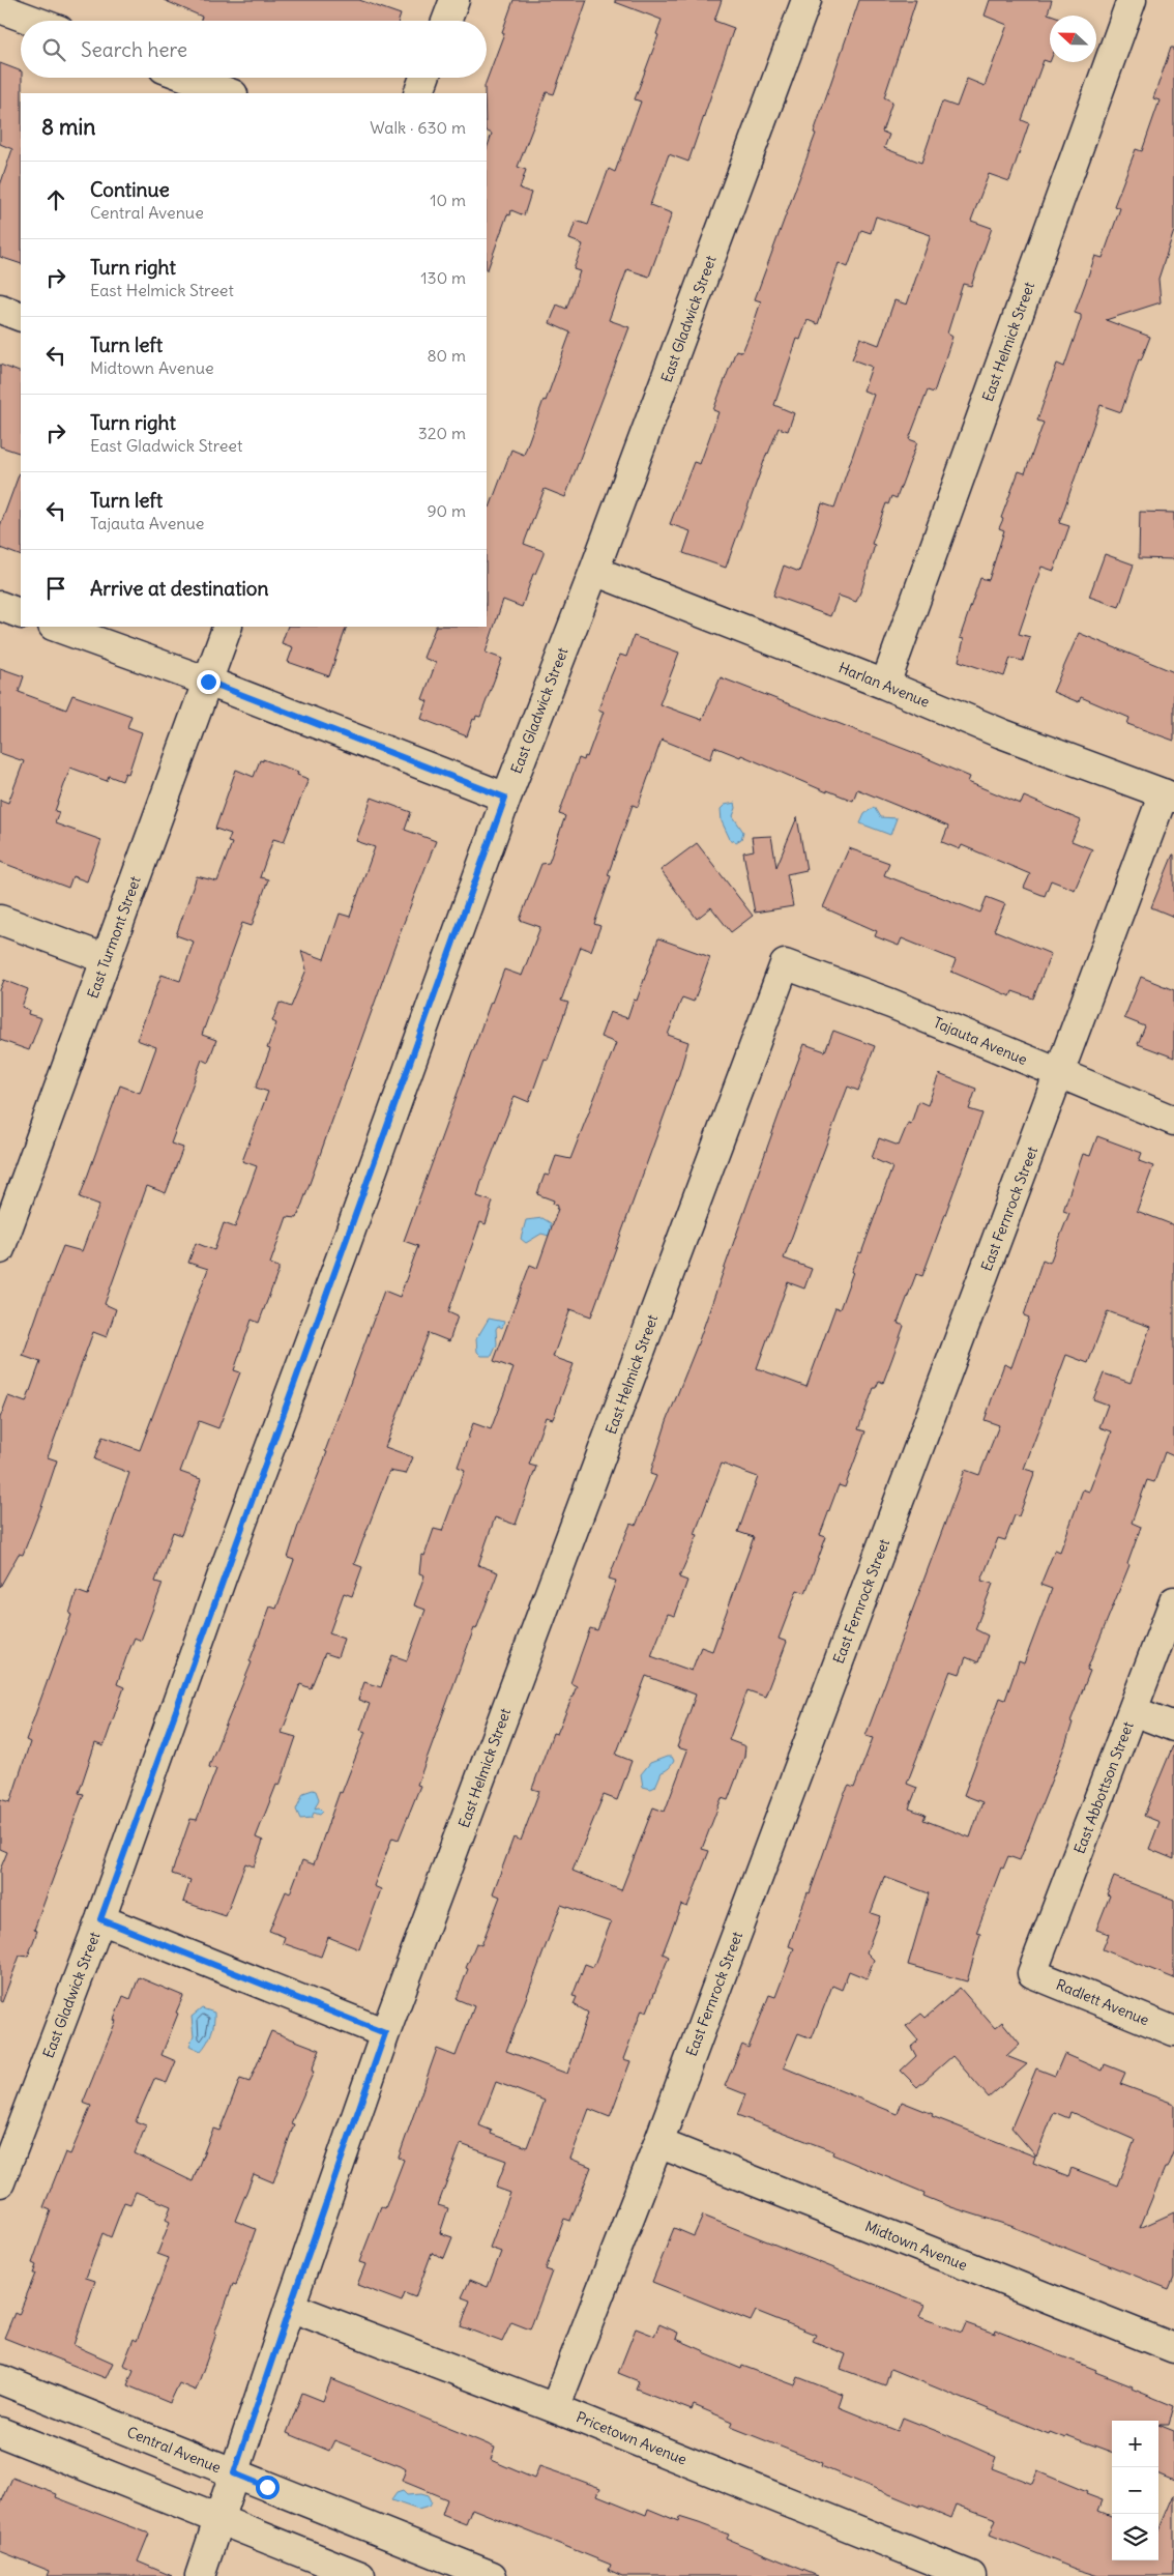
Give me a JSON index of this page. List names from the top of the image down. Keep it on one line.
{"streets":{"street":["East Gladwick Street","East Helmick Street","Harlan Avenue","East Turmont Street","Tajauta Avenue","East Fernrock Street","East Abbottson Street","Radlett Avenue","Midtown Avenue","Pricetown Avenue","Central Avenue"]},"crossings":[["East Gladwick Street","Harlan Avenue"],["East Helmick Street","Harlan Avenue"],["East Helmick Street","Tajauta Avenue"],["East Helmick Street","Pricetown Avenue"],["East Helmick Street","Central Avenue"],["Harlan Avenue","East Fernrock Street"],["Tajauta Avenue","East Fernrock Street"],["East Fernrock Street","Midtown Avenue"],["East Fernrock Street","Pricetown Avenue"],["East Abbottson Street","Radlett Avenue"]],"north":"left","page":{"search":"Search here","heading":["8 min","Walk · 630 m"],"list":[["Continue","Central Avenue","10 m"],["Turn right","East Helmick Street","130 m"],["Turn left","Midtown Avenue","80 m"],["Turn right","East Gladwick Street","320 m"],["Turn left","Tajauta Avenue","90 m"],"Arrive at destination"],"map_buttons":["+","−"]}}
